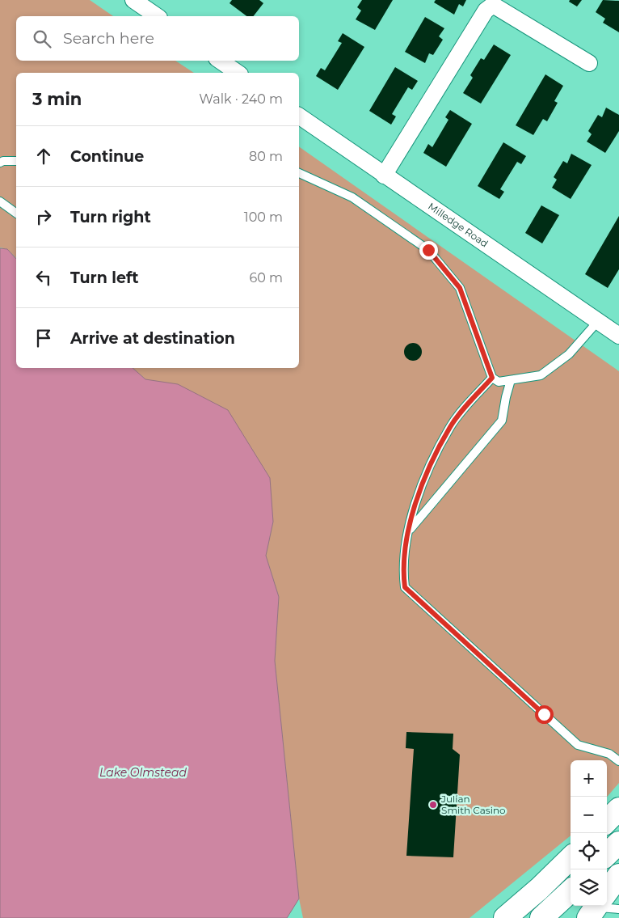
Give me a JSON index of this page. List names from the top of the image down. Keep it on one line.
{"streets":{"street":["Milledge Road"]},"water":["Lake Olmstead"],"places":["Julian Smith Casino"],"page":{"search":"Search here","heading":["3 min","Walk · 240 m"],"list":[["Continue","80 m"],["Turn right","100 m"],["Turn left","60 m"],"Arrive at destination"],"map_buttons":["+","−"]}}
